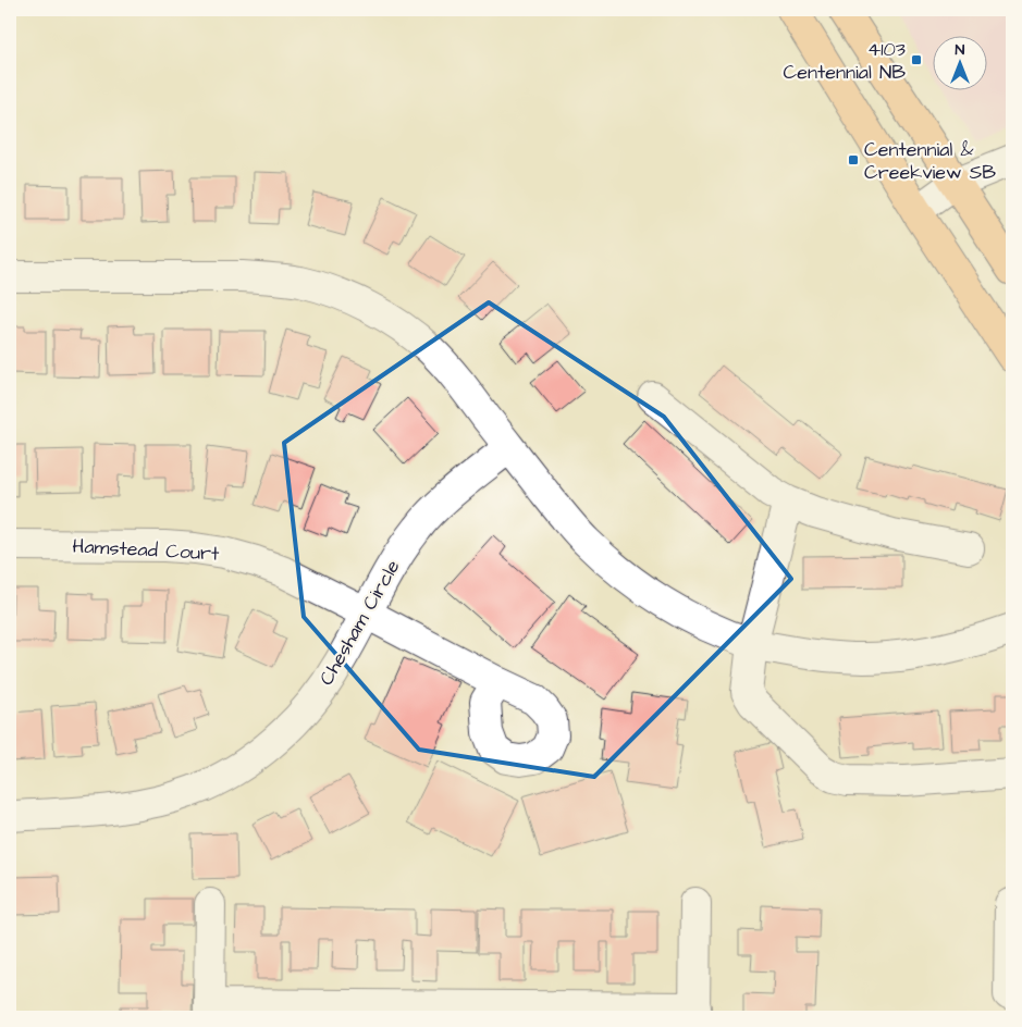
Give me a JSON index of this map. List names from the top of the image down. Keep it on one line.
{"streets":{"street":["Hamstead Court","Chesham Circle"]},"crossings":[["Hamstead Court","Chesham Circle"]],"places":{"transit":["4103 Centennial NB","Centennial & Creekview SB"]},"north":"top"}
